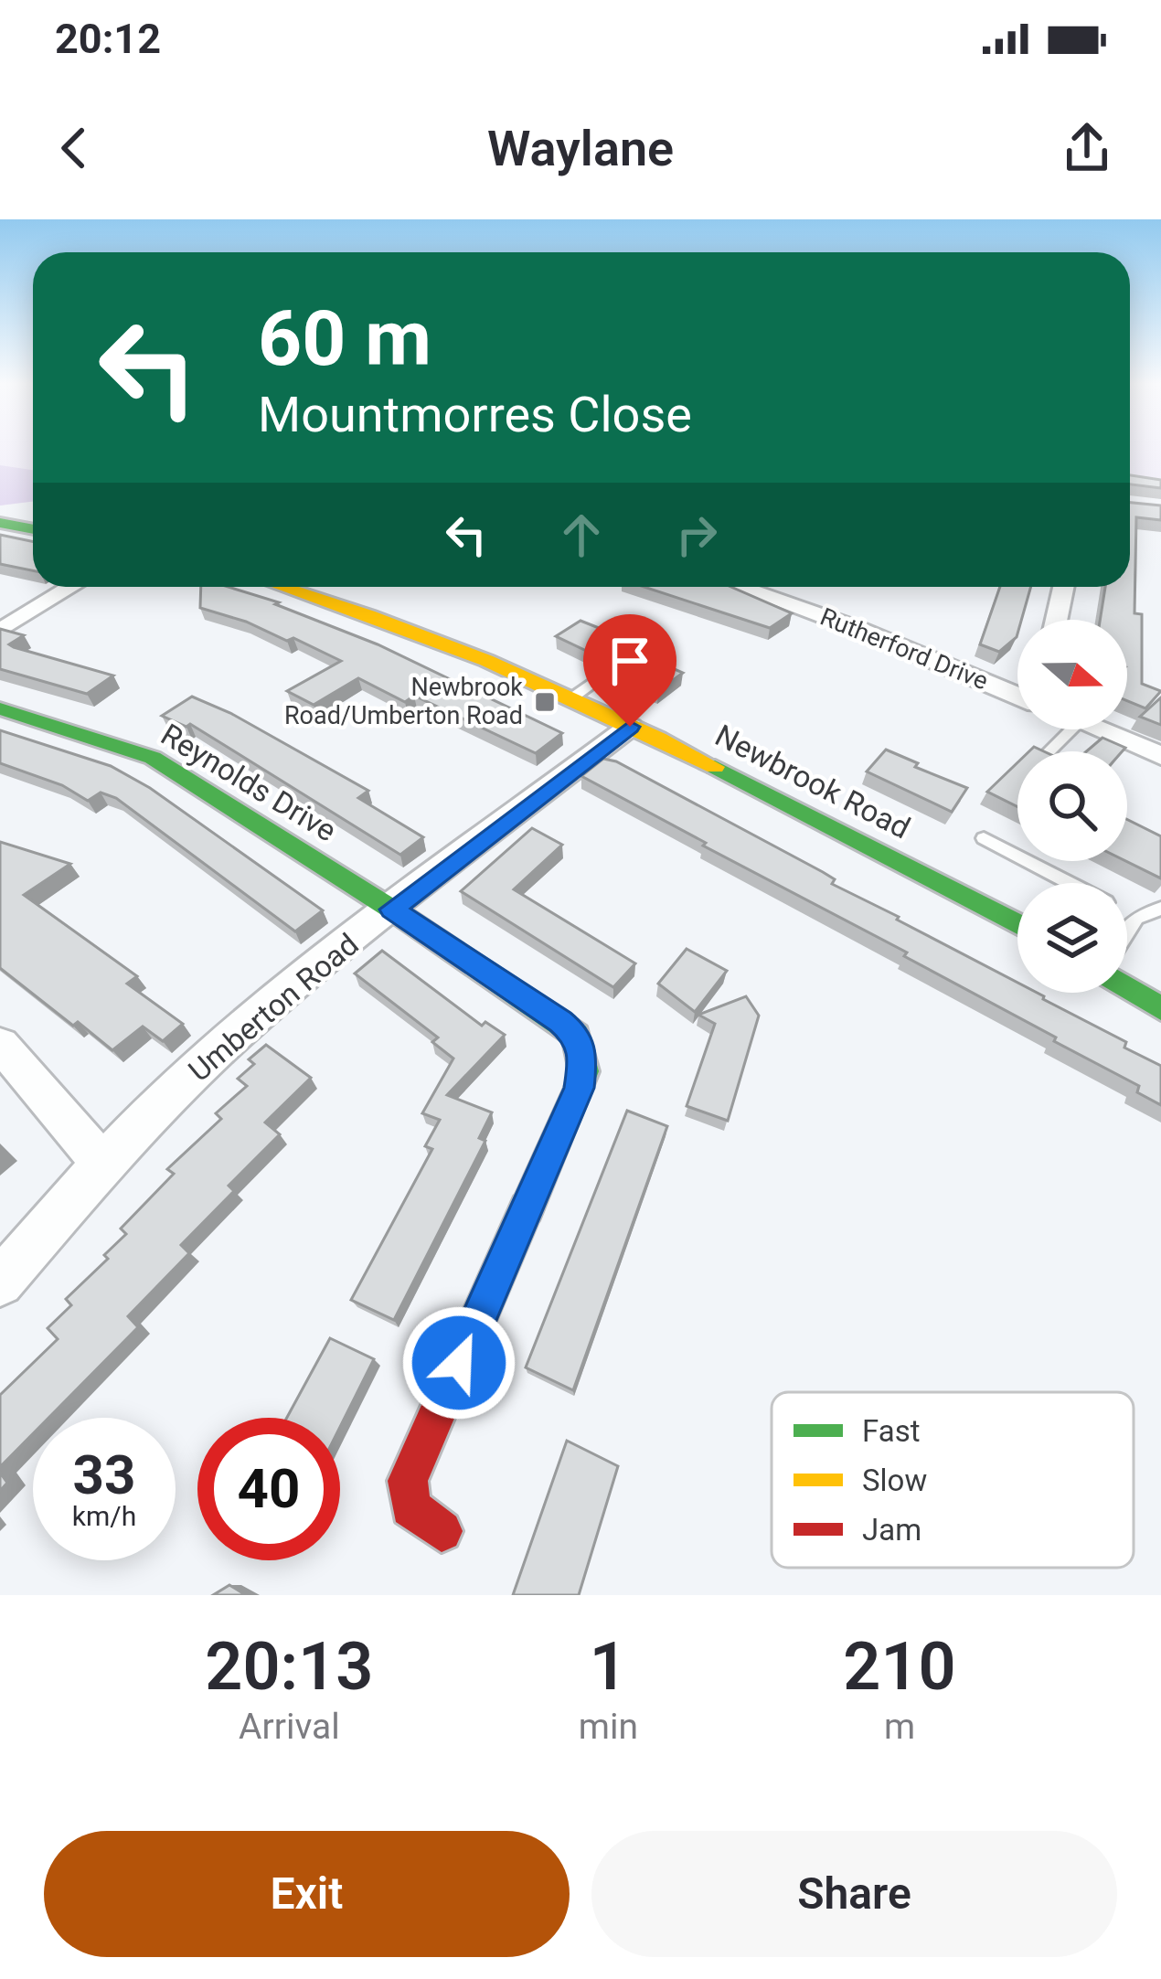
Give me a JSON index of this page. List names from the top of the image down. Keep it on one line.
{"streets":{"main road":["Newbrook Road","Reynolds Drive"],"street":["Rutherford Drive","Umberton Road"]},"crossings":[["Newbrook Road","Umberton Road"],["Reynolds Drive","Umberton Road"]],"places":{"transit":["Newbrook Road/Umberton Road"]},"legend":["Fast","Slow","Jam"],"north":"right","page":{"status":"20:12","header":"Waylane","turn":["60 m","Mountmorres Close"],"speed":"33 km/h","limit":"40","eta":["20:13","Arrival","1","min","210","m"],"buttons":["Exit","Share"]}}
